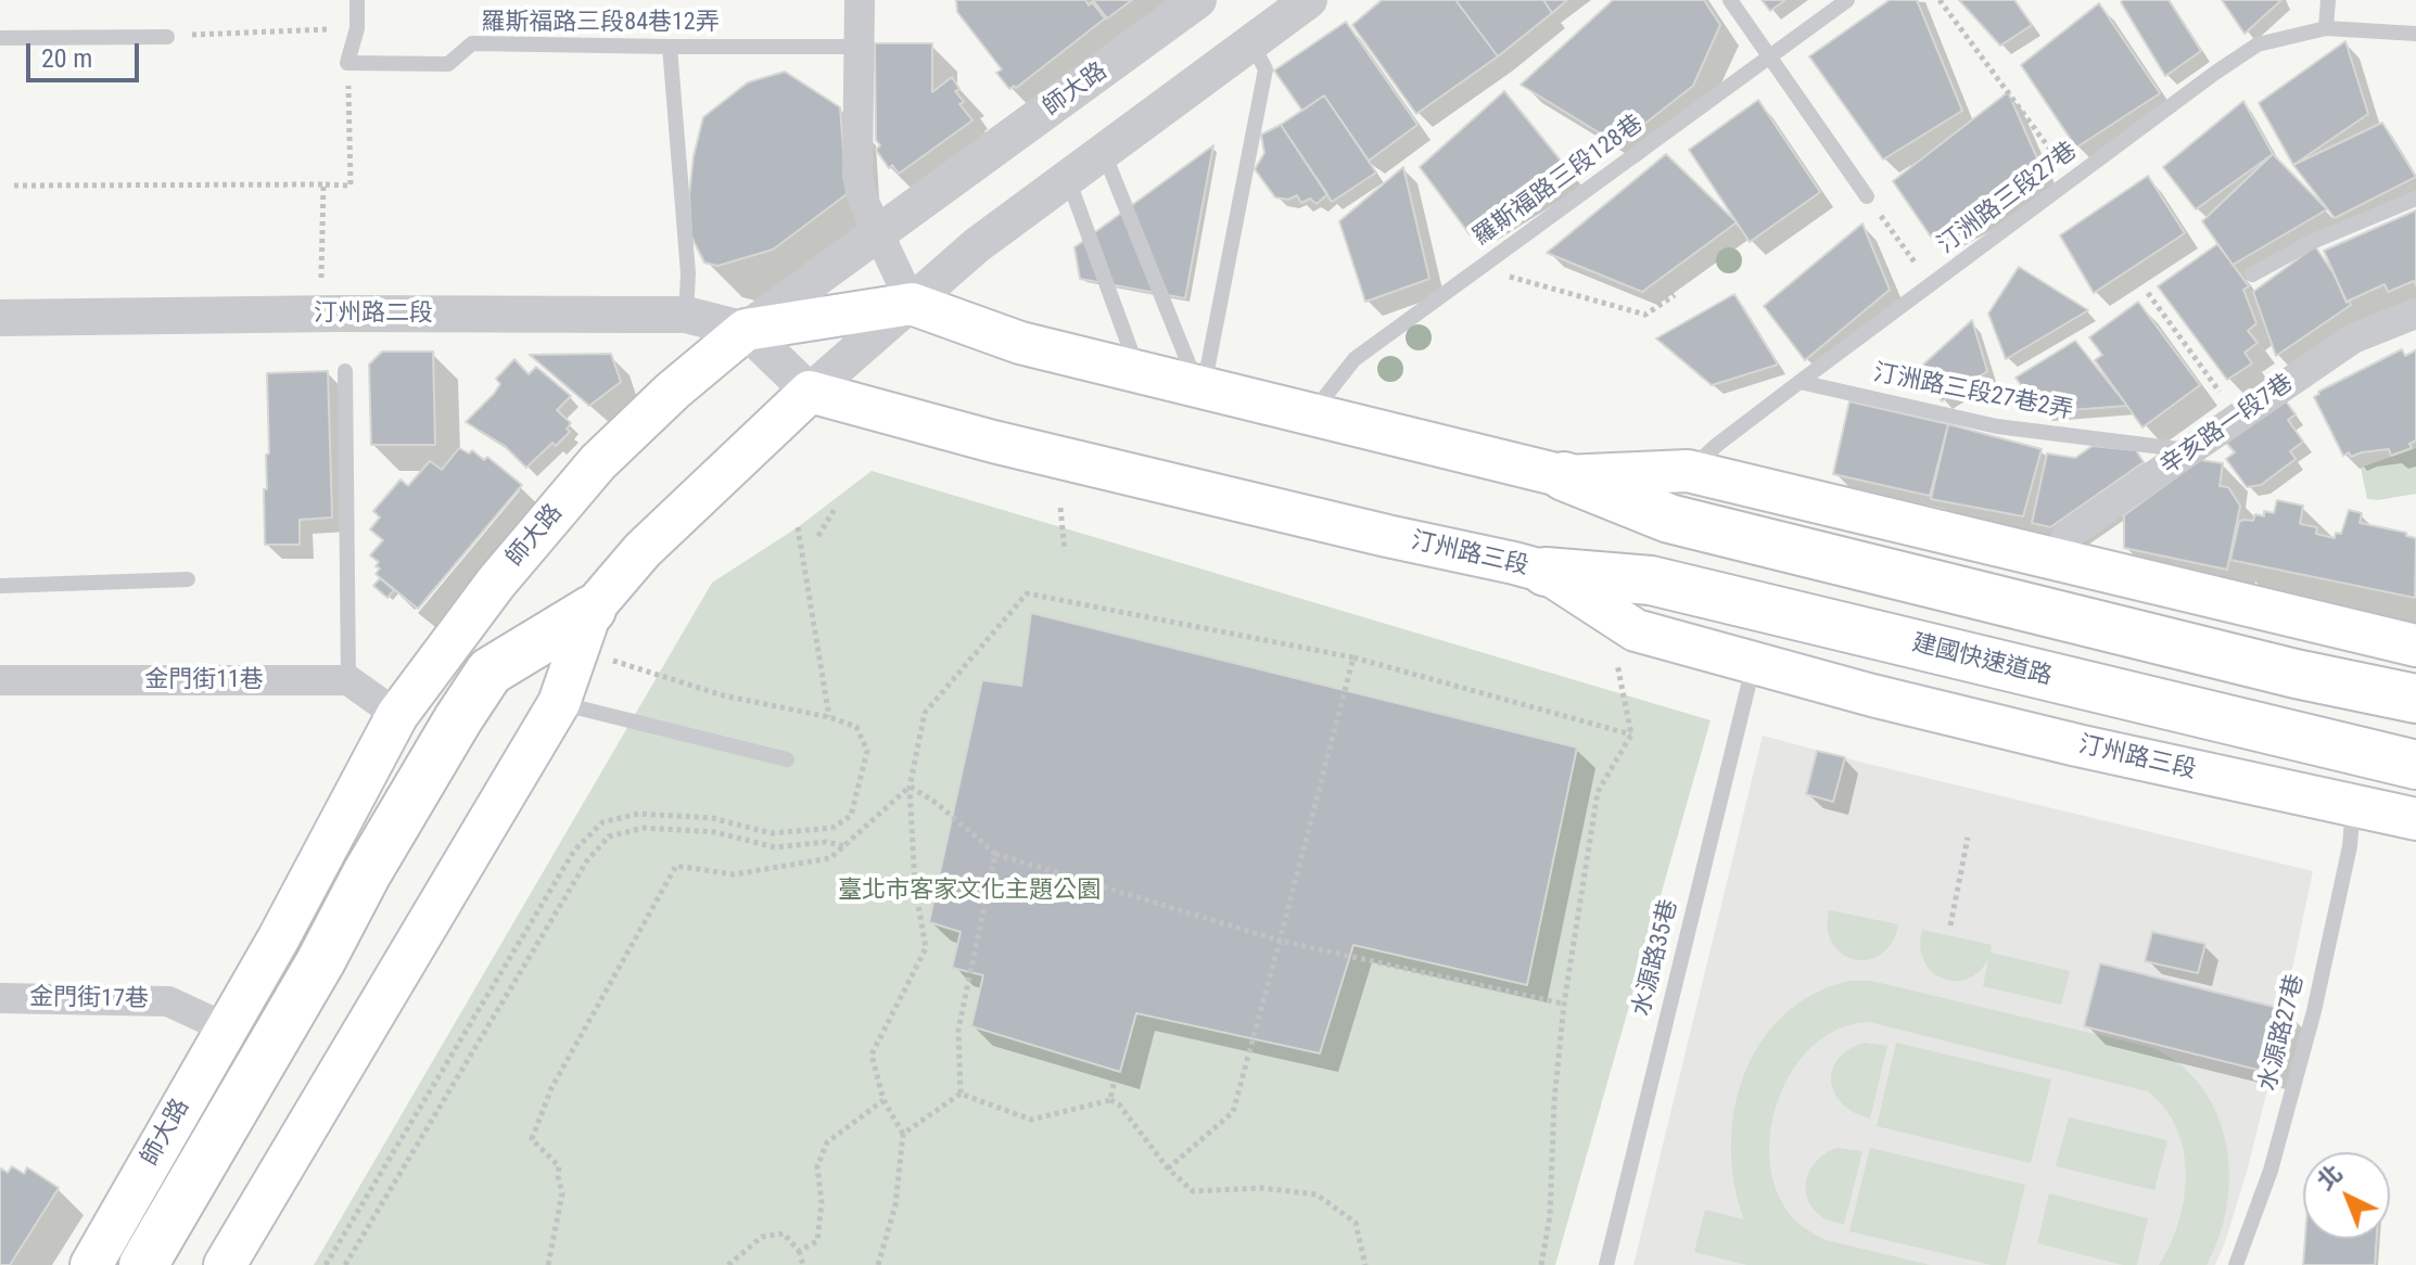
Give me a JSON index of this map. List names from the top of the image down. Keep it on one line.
{"streets":{"highway":["建國快速道路"],"main road":["師大路","汀州路三段"],"street":["汀州路二段","辛亥路一段7巷","金門街11巷","金門街17巷"],"lane":["羅斯福路三段84巷12弄","羅斯福路三段128巷","汀洲路三段27巷","汀洲路三段27巷2弄","水源路35巷","水源路27巷"]},"crossings":[["師大路","汀州路二段"],["師大路","汀州路三段"],["師大路","金門街17巷"],["汀洲路三段27巷","汀洲路三段27巷2弄"],["汀州路二段","汀州路三段"],["汀洲路三段27巷2弄","辛亥路一段7巷"],["汀州路三段","建國快速道路"],["汀州路三段","水源路35巷"],["汀州路三段","水源路27巷"]],"parks":["臺北市客家文化主題公園"],"scale_bar":"20 m","north":"top left"}
